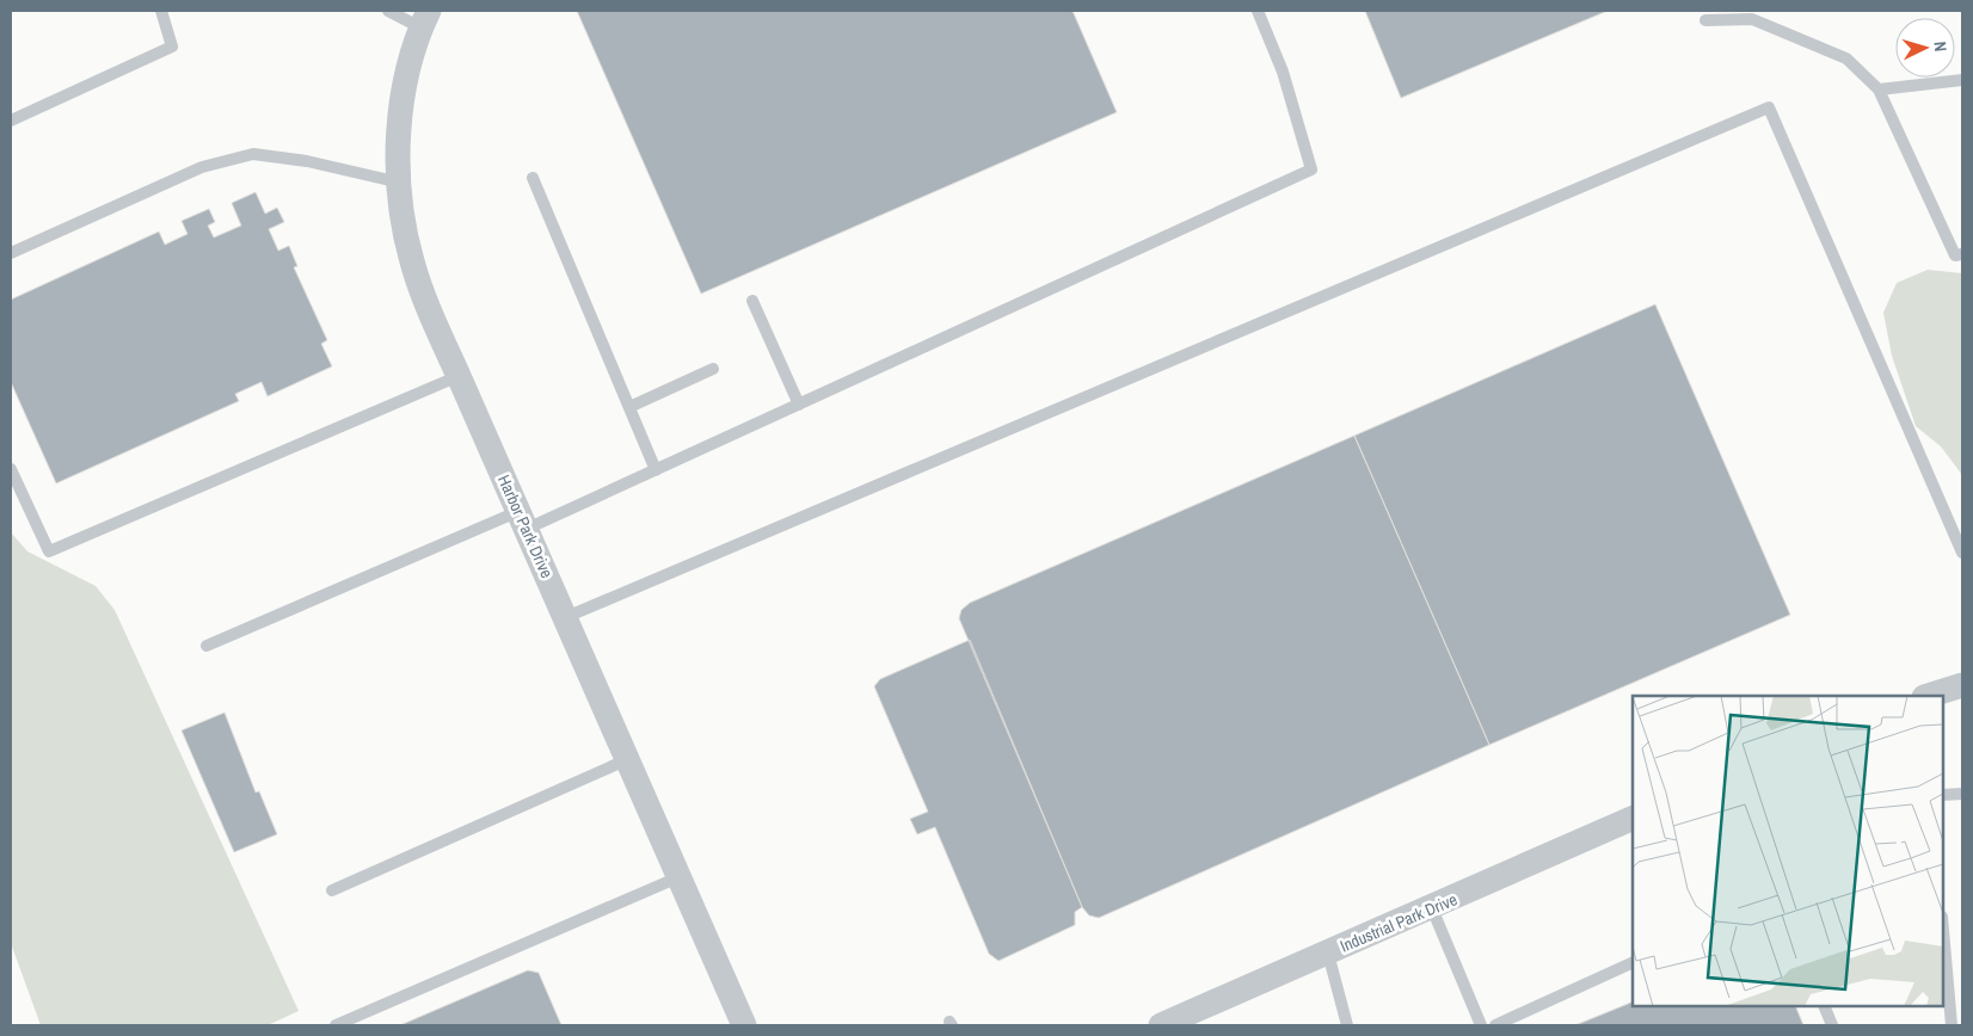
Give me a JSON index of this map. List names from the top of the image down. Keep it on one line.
{"streets":{"street":["Harbor Park Drive","Industrial Park Drive"]},"north":"right"}
